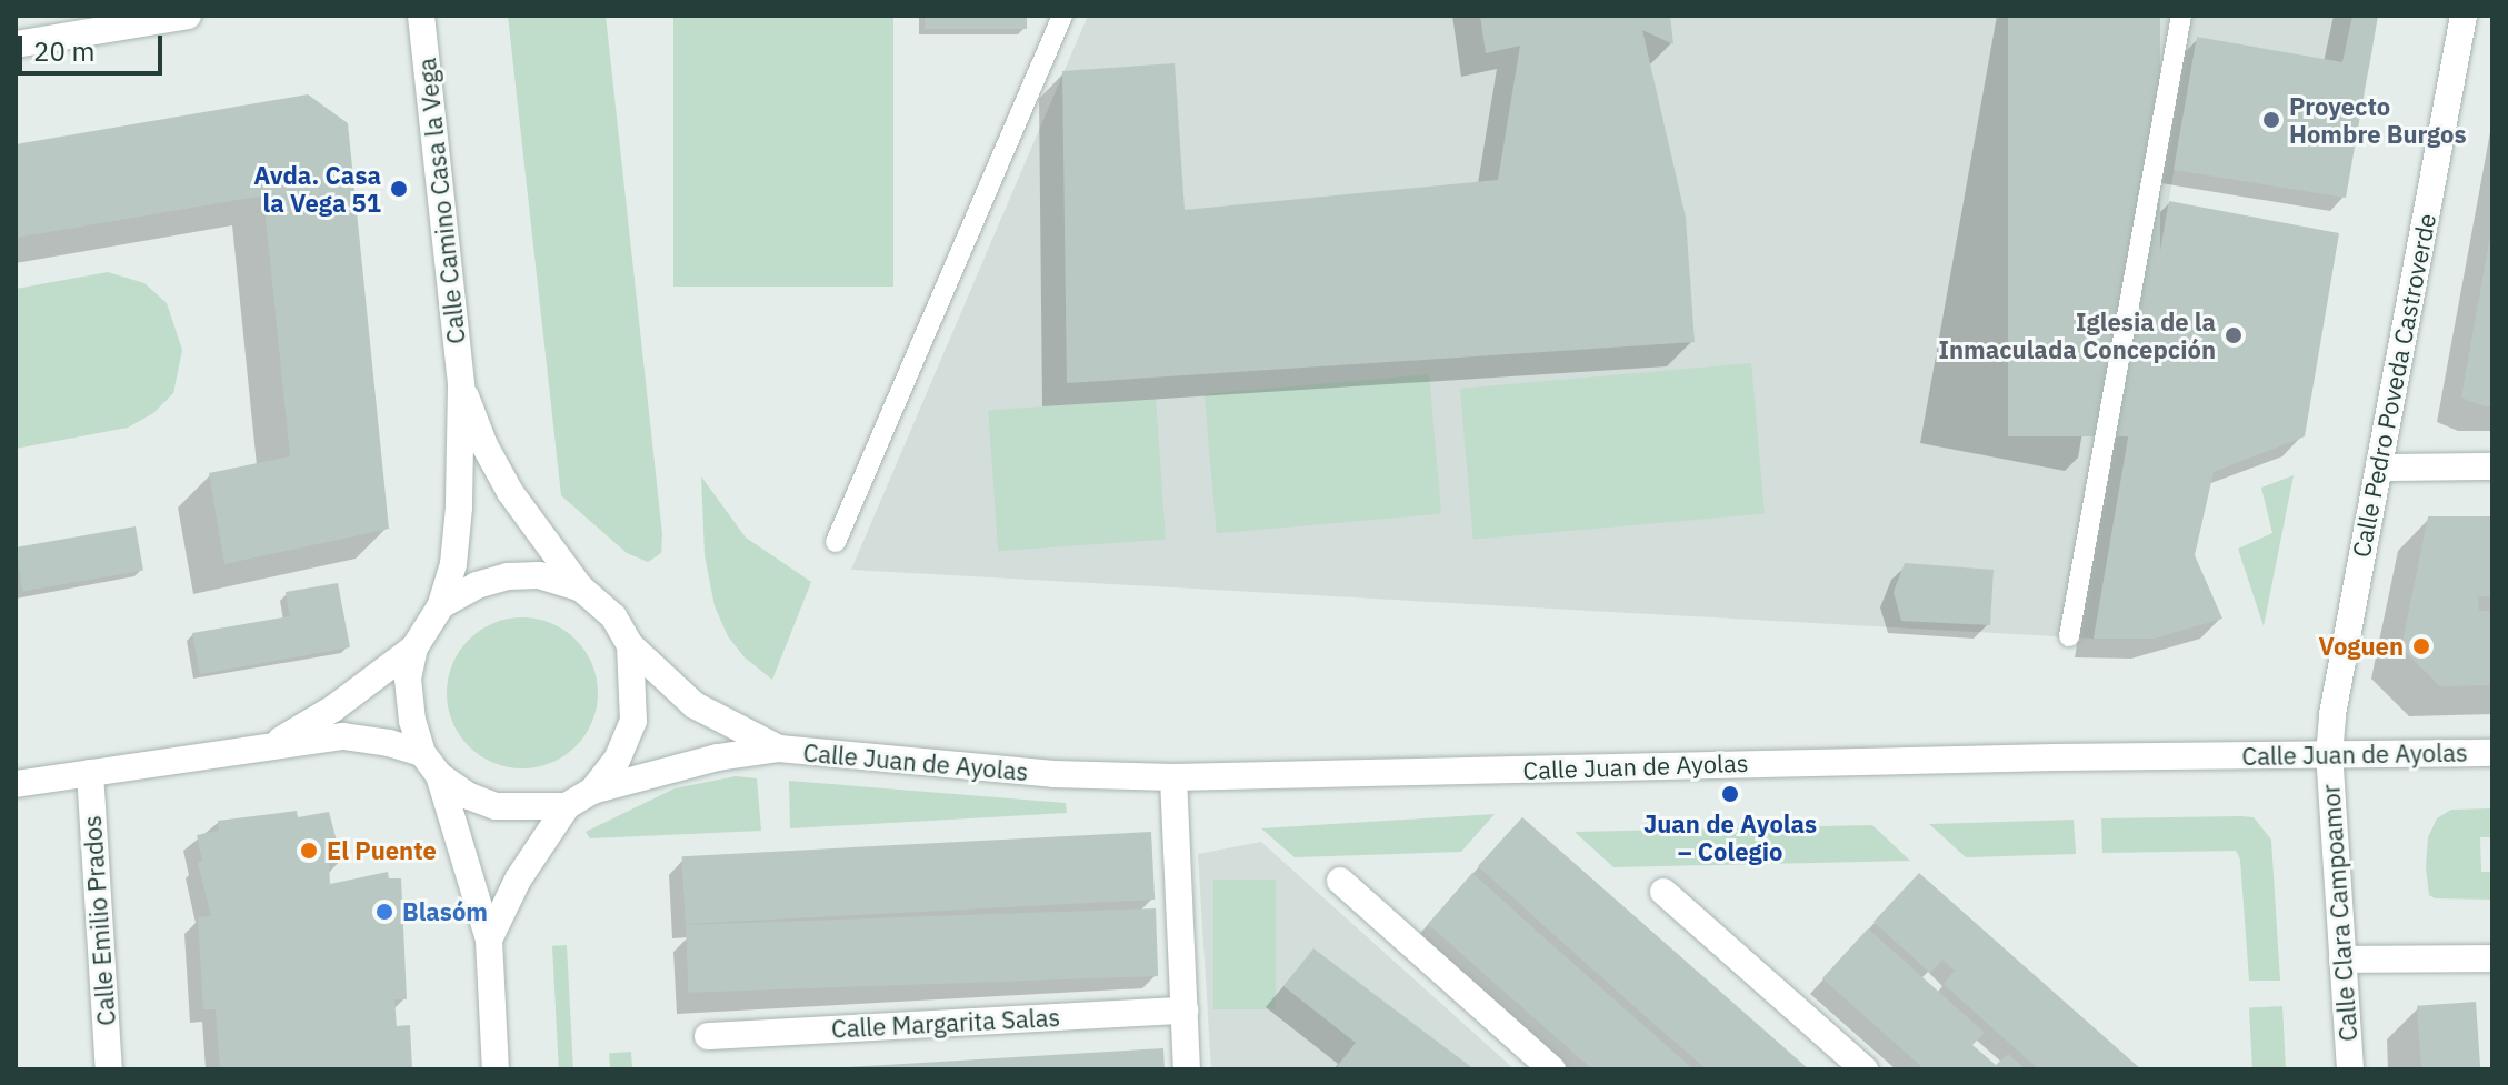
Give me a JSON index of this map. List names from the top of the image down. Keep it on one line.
{"streets":{"street":["Calle Camino Casa la Vega","Calle Pedro Poveda Castroverde","Calle Juan de Ayolas","Calle Clara Campoamor","Calle Emilio Prados","Calle Margarita Salas"]},"crossings":[["Calle Camino Casa la Vega","Calle Juan de Ayolas"],["Calle Pedro Poveda Castroverde","Calle Juan de Ayolas"],["Calle Pedro Poveda Castroverde","Calle Clara Campoamor"],["Calle Juan de Ayolas","Calle Clara Campoamor"]],"places":["Proyecto Hombre Burgos","Avda. Casa la Vega 51","Iglesia de la Inmaculada Concepción","Voguen","Juan de Ayolas – Colegio","El Puente","Blasóm"],"scale_bar":"20 m"}
